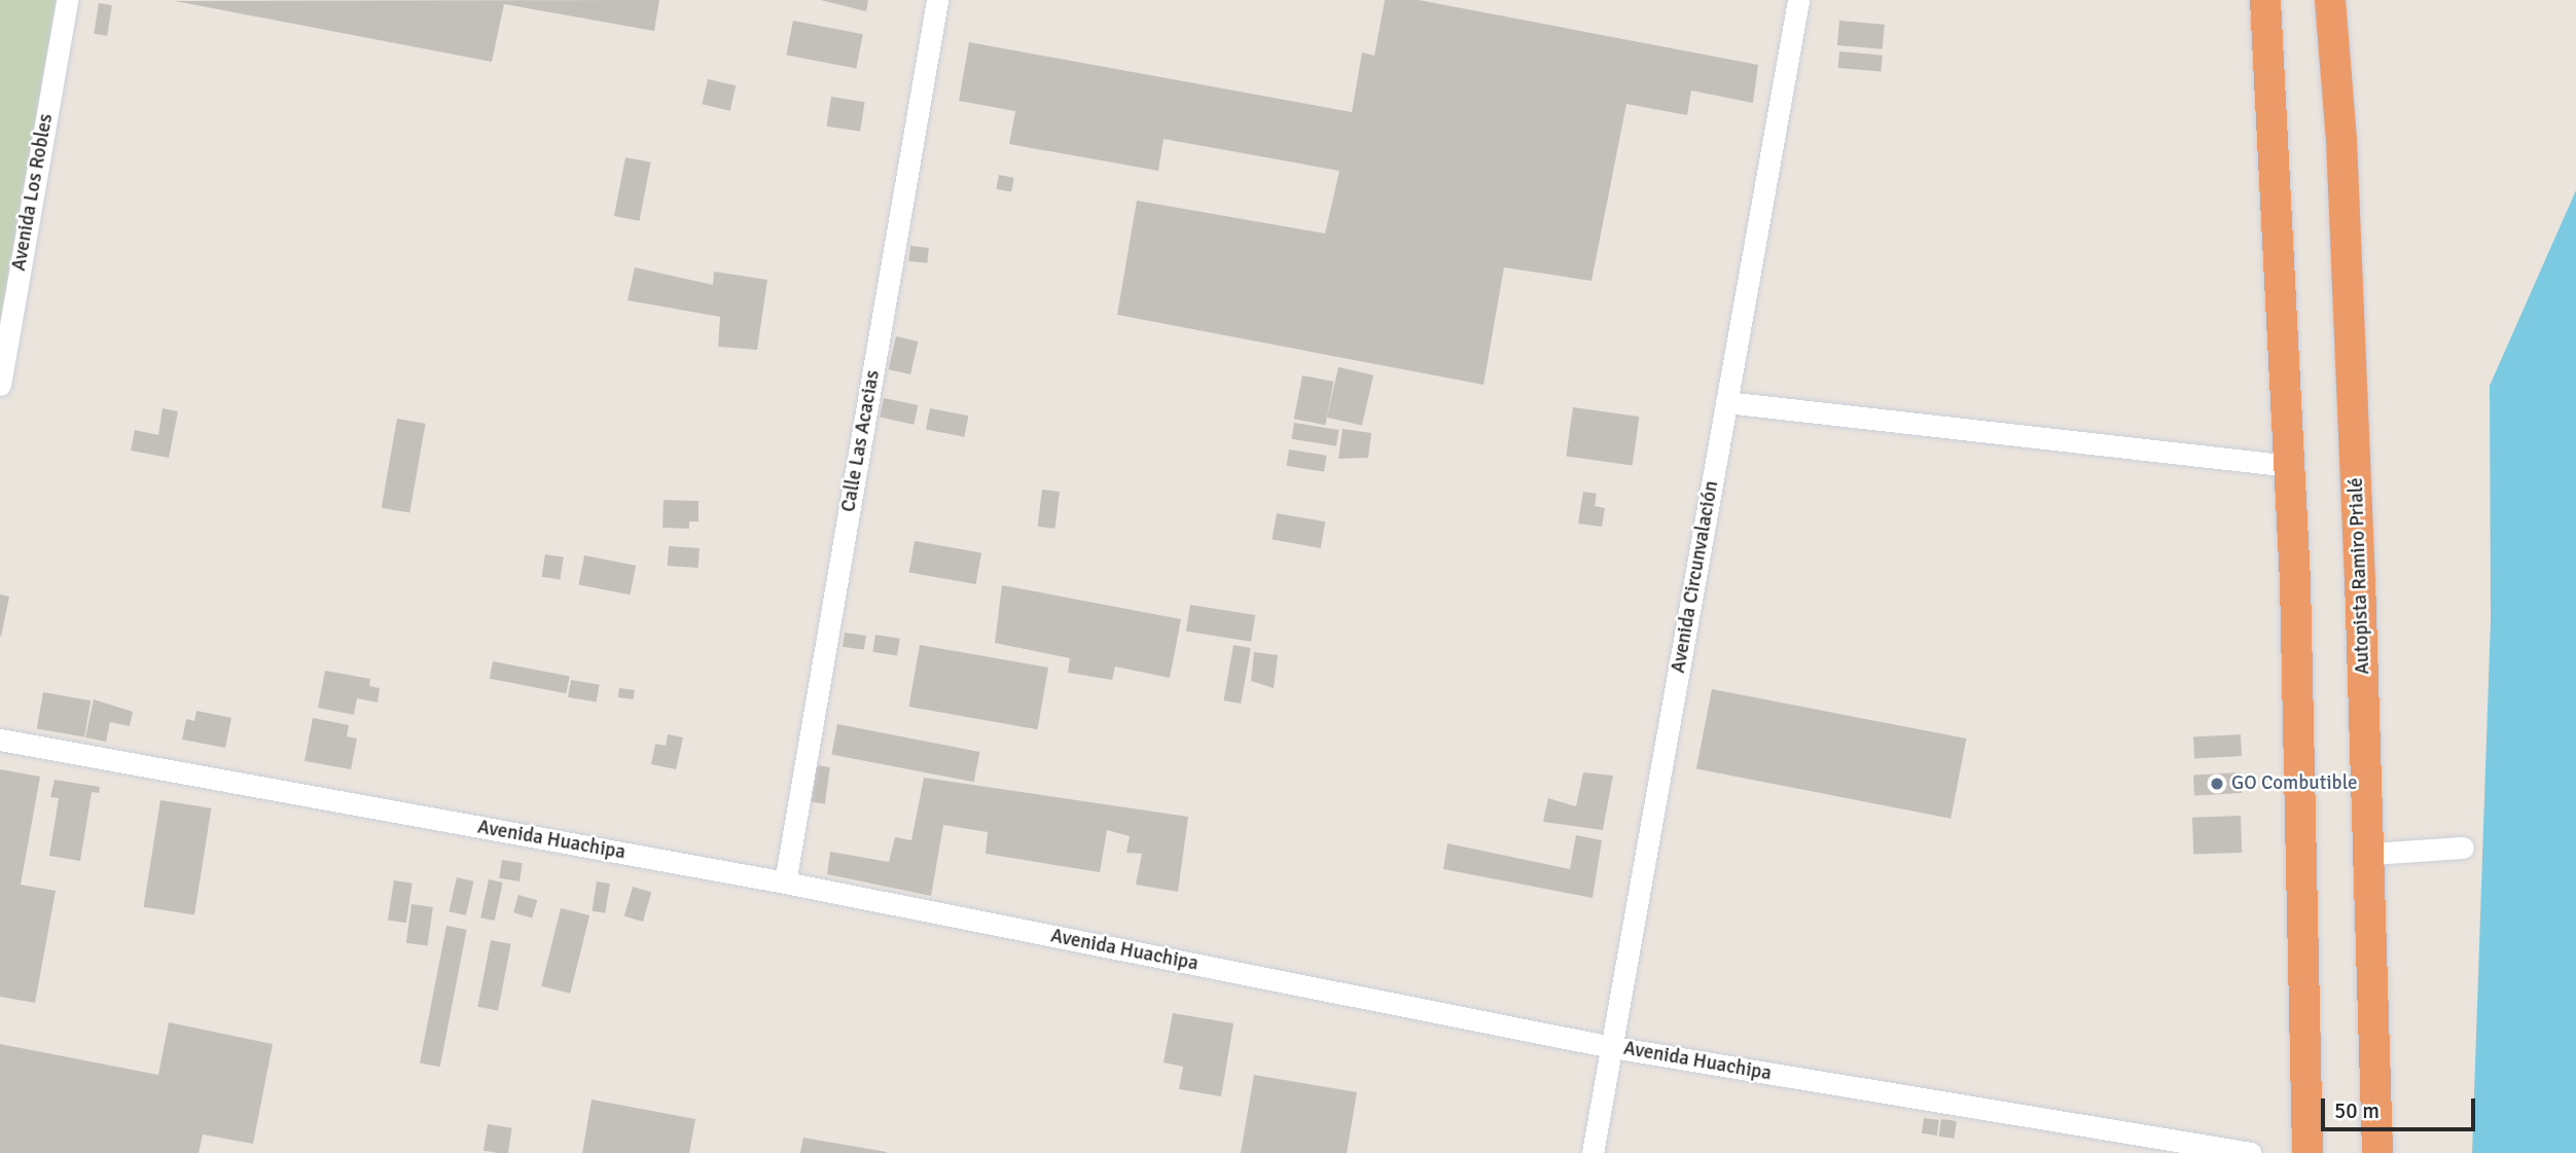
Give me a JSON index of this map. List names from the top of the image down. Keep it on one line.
{"streets":{"highway":["Autopista Ramiro Prialé"],"street":["Avenida Los Robles","Calle Las Acacias","Avenida Circunvalación","Avenida Huachipa"]},"crossings":[["Calle Las Acacias","Avenida Huachipa"],["Avenida Circunvalación","Avenida Huachipa"]],"places":["GO Combutible"],"scale_bar":"50 m"}
